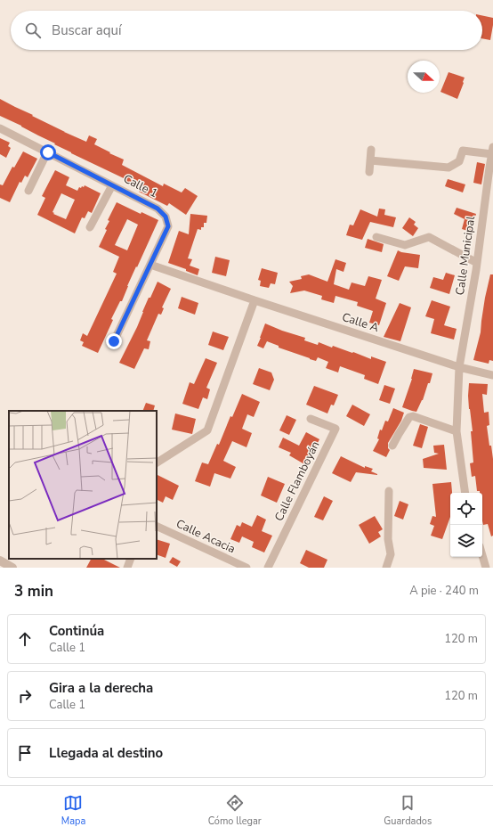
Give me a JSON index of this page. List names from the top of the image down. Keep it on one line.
{"streets":{"street":["Calle 1","Calle Municipal","Calle A","Calle Flamboyán","Calle Acacia"]},"crossings":[["Calle 1","Calle A"],["Calle Municipal","Calle A"]],"north":"right","page":{"search":"Buscar aquí","heading":["3 min","A pie · 240 m"],"list":[["Continúa","Calle 1","120 m"],["Gira a la derecha","Calle 1","120 m"],"Llegada al destino"],"nav":["Mapa","Cómo llegar","Guardados"]}}
